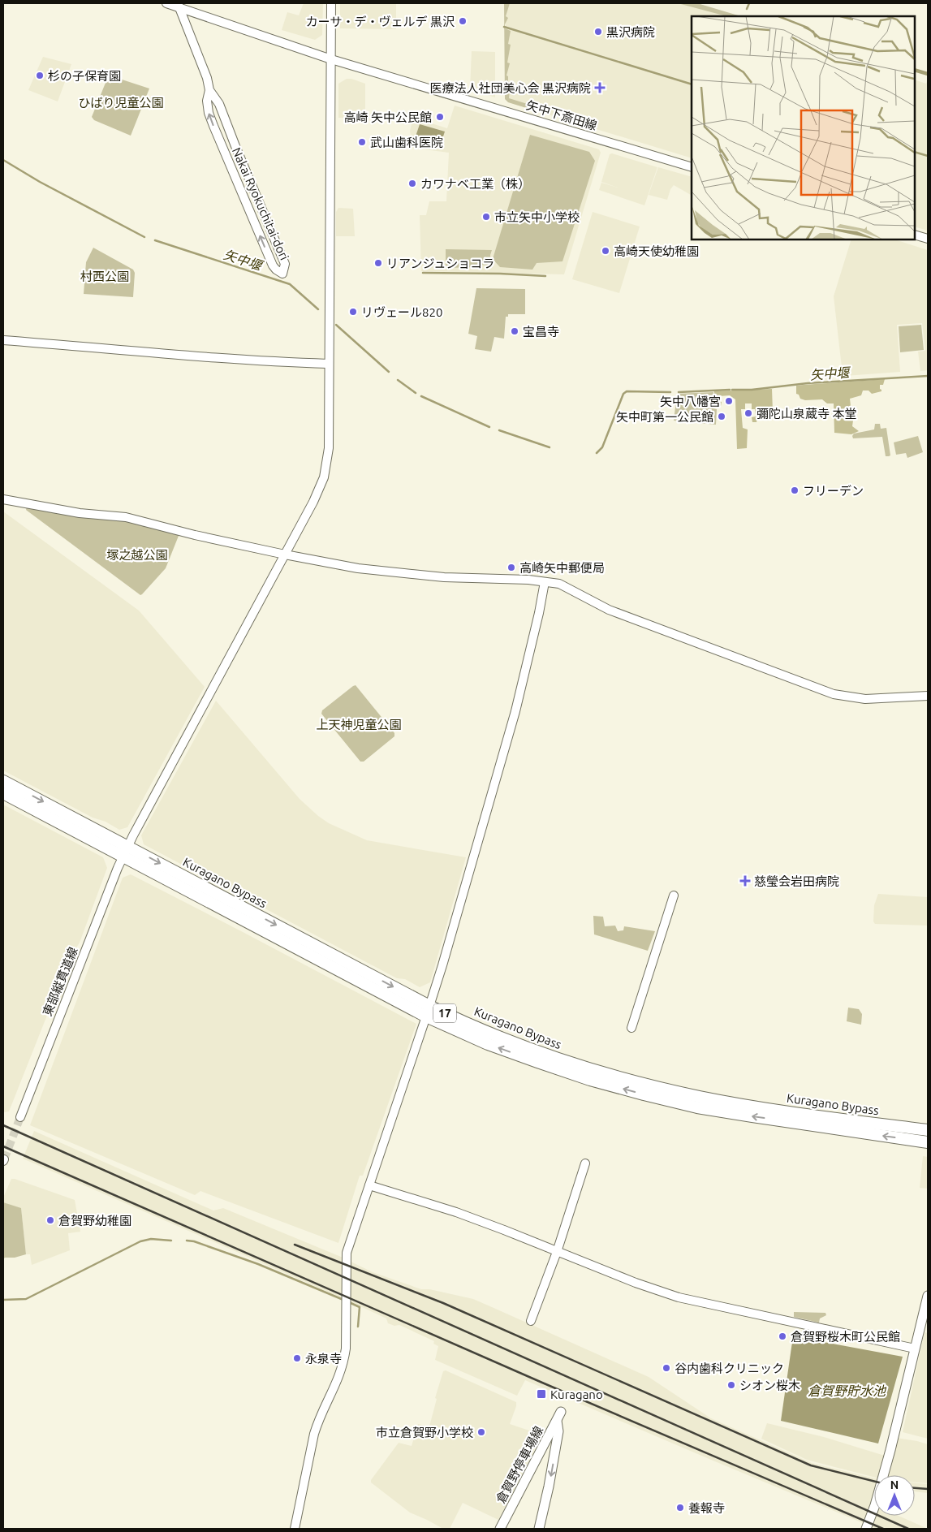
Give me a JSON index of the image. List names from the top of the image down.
{
  "streets": {
    "highway": ["Kuragano Bypass", "17"],
    "main road": ["倉賀野停車場線"],
    "street": ["矢中下斎田線", "Nakai Ryokuchitai-dori", "東部縦貫道線"]
  },
  "crossings": [
    ["矢中下斎田線", "Nakai Ryokuchitai-dori"],
    ["矢中下斎田線", "東部縦貫道線"],
    ["Kuragano Bypass", "東部縦貫道線"]
  ],
  "water": ["矢中堰", "倉賀野貯水池"],
  "parks": [
    "ひばり児童公園",
    "村西公園",
    "塚之越公園",
    "上天神児童公園"
  ],
  "places": {
    "other": [
      "カーサ・デ・ヴェルデ 黒沢",
      "黒沢病院",
      "杉の子保育園",
      "高崎 矢中公民館",
      "武山歯科医院",
      "カワナベ工業（株）",
      "市立矢中小学校",
      "高崎天使幼稚園",
      "リアンジュショコラ",
      "リヴェール820",
      "宝昌寺",
      "矢中八幡宮",
      "彌陀山泉蔵寺 本堂",
      "矢中町第一公民館",
      "フリーデン",
      "高崎矢中郵便局",
      "倉賀野幼稚園",
      "倉賀野桜木町公民館",
      "永泉寺",
      "谷内歯科クリニック",
      "シオン桜木",
      "市立倉賀野小学校",
      "養報寺"
    ],
    "health": ["医療法人社団美心会 黒沢病院", "慈瑩会岩田病院"],
    "transit": ["Kuragano"]
  },
  "north": "top"
}
